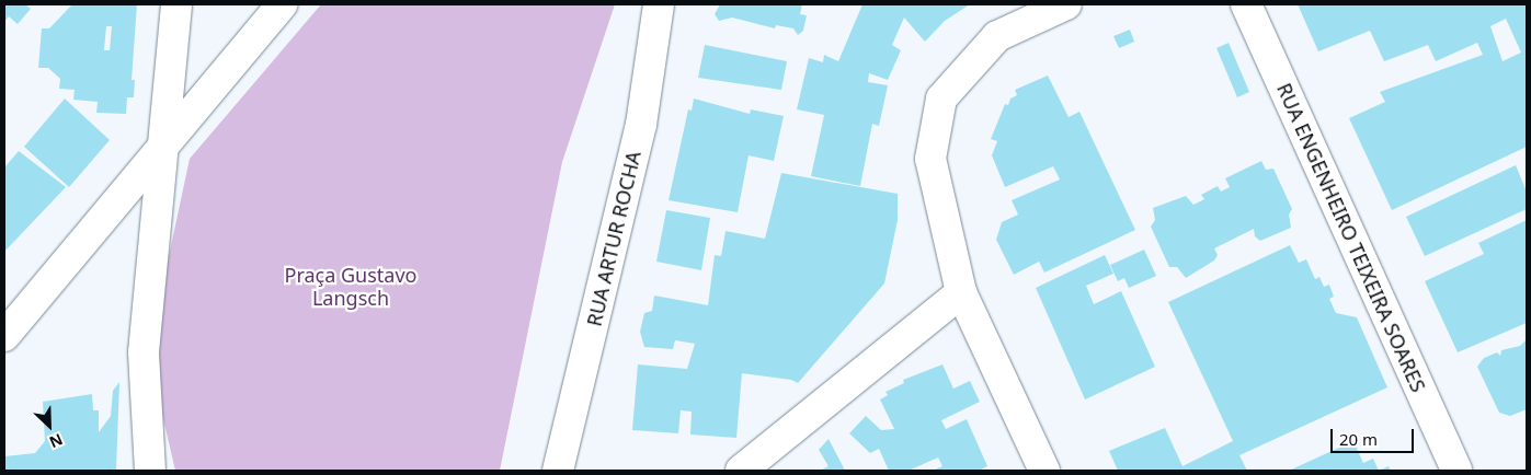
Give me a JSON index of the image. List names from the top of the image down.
{
  "streets": {
    "street": ["RUA ENGENHEIRO TEIXEIRA SOARES", "RUA ARTUR ROCHA"]
  },
  "parks": ["Praça Gustavo Langsch"],
  "scale_bar": "20 m",
  "north": "bottom right"
}
